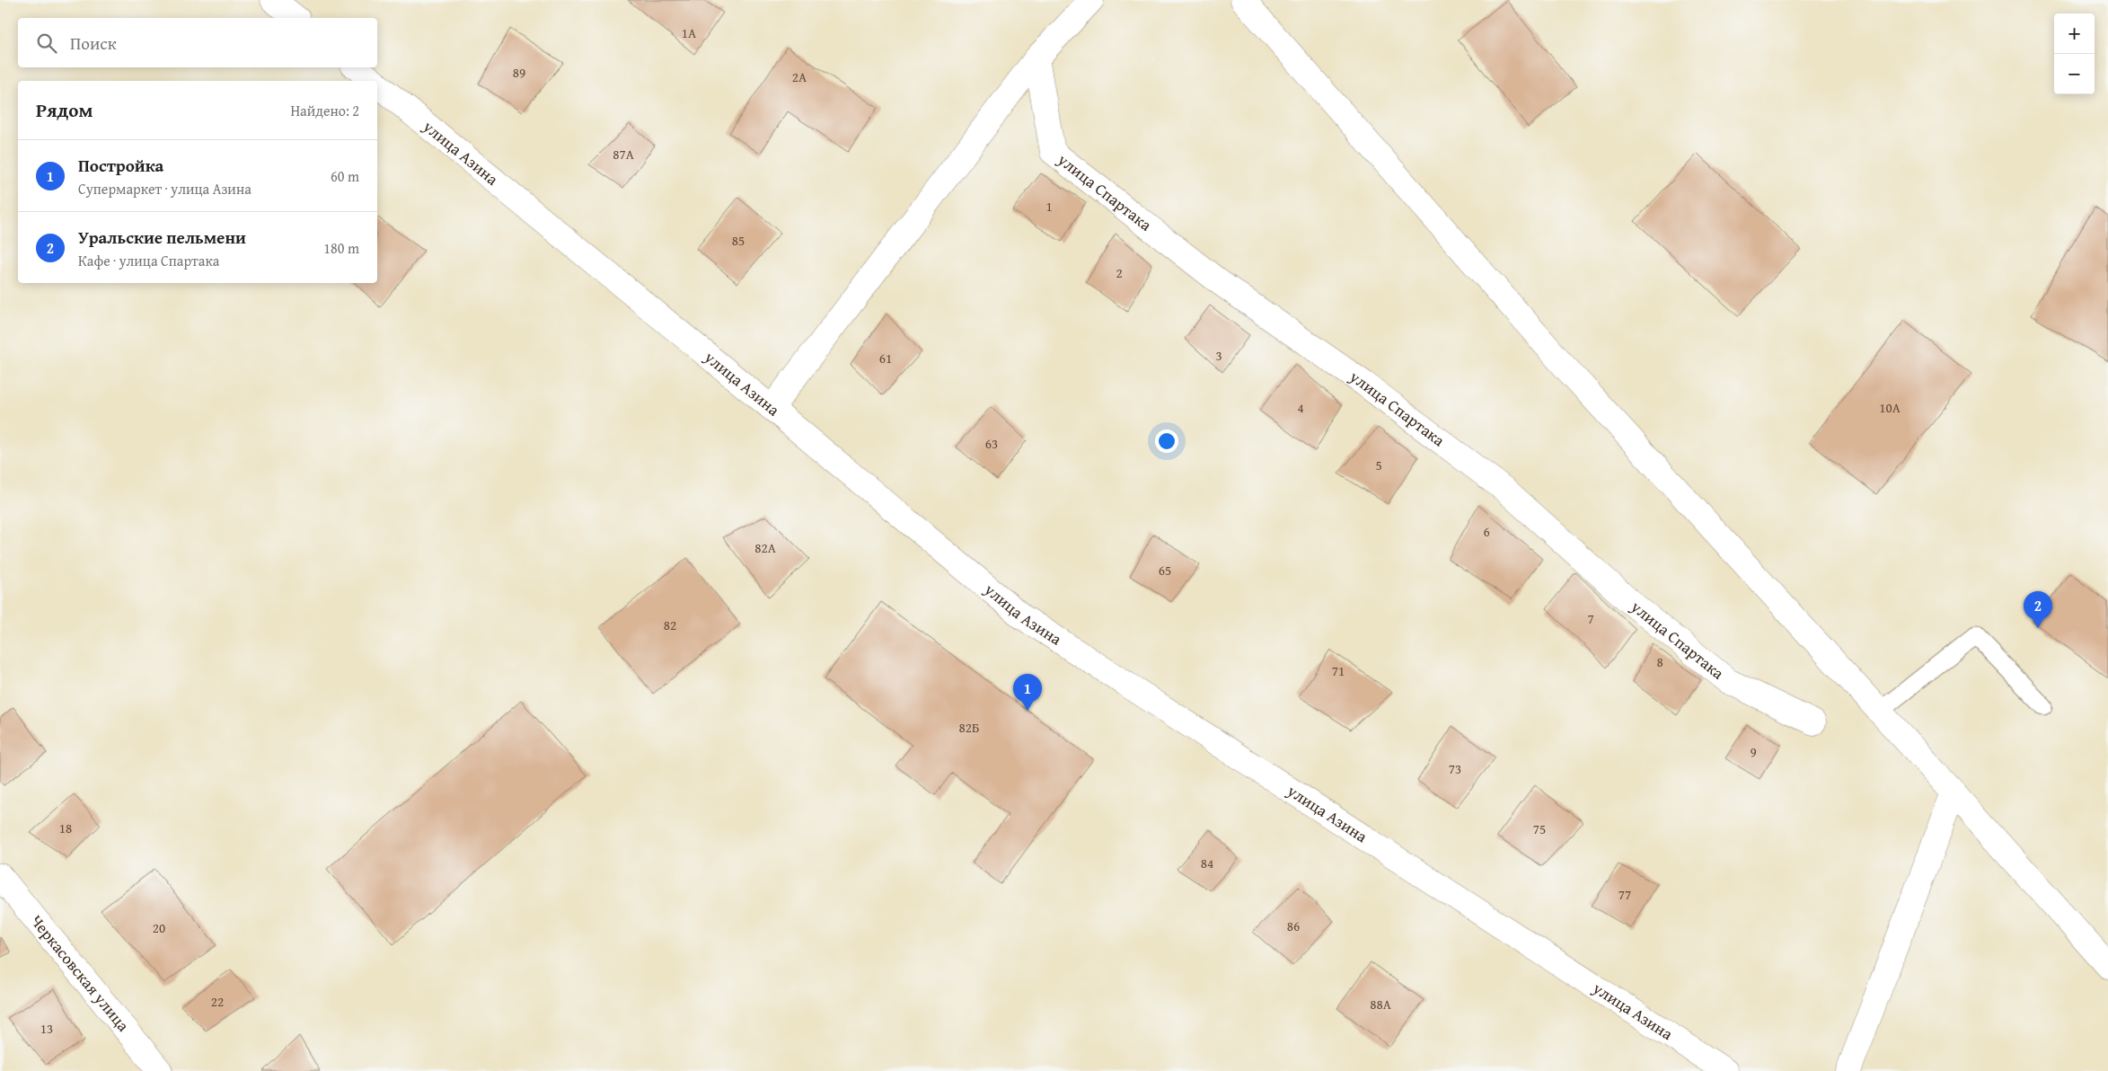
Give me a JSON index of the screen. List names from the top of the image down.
{
  "streets": {
    "street": ["улица Азина", "улица Спартака", "Черкасовская улица"]
  },
  "house_numbers": [
    "1А",
    "89",
    "2А",
    "87А",
    "1",
    "85",
    "2",
    "3",
    "61",
    "4",
    "10А",
    "63",
    "5",
    "6",
    "82А",
    "65",
    "7",
    "82",
    "8",
    "71",
    "82Б",
    "9",
    "73",
    "18",
    "75",
    "84",
    "77",
    "86",
    "20",
    "22",
    "88А",
    "13"
  ],
  "page": {
    "map_buttons": ["+", "−"],
    "search": "Поиск",
    "heading": ["Рядом", "Найдено: 2"],
    "list": [
      {
        "mark": "1",
        "name": "Постройка",
        "note": "Супермаркет · улица Азина",
        "value": "60 m"
      },
      {
        "mark": "2",
        "name": "Уральские пельмени",
        "note": "Кафе · улица Спартака",
        "value": "180 m"
      }
    ],
    "pins": ["2", "1"]
  }
}
